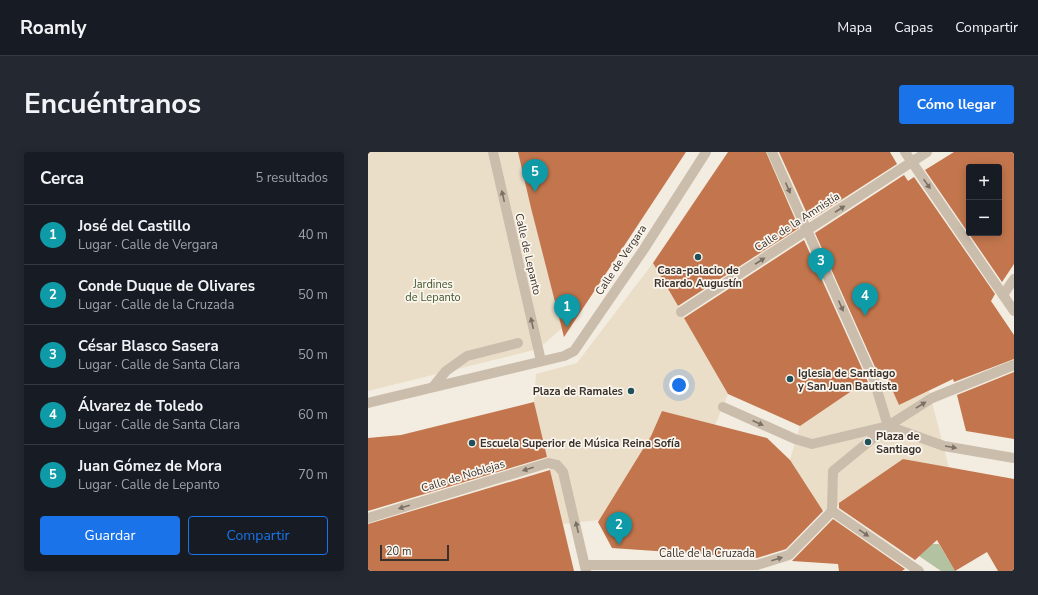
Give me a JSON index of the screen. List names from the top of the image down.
{
  "streets": {
    "street": [
      "Calle de la Amnistía",
      "Calle de Lepanto",
      "Calle de Vergara",
      "Calle de Noblejas",
      "Calle de la Cruzada"
    ]
  },
  "crossings": [
    ["Calle de Lepanto", "Calle de Vergara"],
    ["Calle de Noblejas", "Calle de la Cruzada"]
  ],
  "one_way": ["Calle de la Amnistía", "Calle de Lepanto", "Calle de la Cruzada"],
  "parks": ["Jardines de Lepanto"],
  "places": [
    "Casa-palacio de Ricardo Augustín",
    "Iglesia de Santiago y San Juan Bautista",
    "Plaza de Ramales",
    "Plaza de Santiago",
    "Escuela Superior de Música Reina Sofía"
  ],
  "scale_bar": "20 m",
  "page": {
    "header": "Roamly",
    "nav": ["Mapa", "Capas", "Compartir"],
    "title": "Encuéntranos",
    "buttons": [
      "Cómo llegar",
      ["Guardar", "Compartir"]
    ],
    "heading": ["Cerca", "5 resultados"],
    "pins": [
      "5",
      "3",
      "4",
      "1",
      "2"
    ],
    "map_buttons": ["+", "−"],
    "list": [
      {
        "mark": "1",
        "name": "José del Castillo",
        "note": "Lugar · Calle de Vergara",
        "value": "40 m"
      },
      {
        "mark": "2",
        "name": "Conde Duque de Olivares",
        "note": "Lugar · Calle de la Cruzada",
        "value": "50 m"
      },
      {
        "mark": "3",
        "name": "César Blasco Sasera",
        "note": "Lugar · Calle de Santa Clara",
        "value": "50 m"
      },
      {
        "mark": "4",
        "name": "Álvarez de Toledo",
        "note": "Lugar · Calle de Santa Clara",
        "value": "60 m"
      },
      {
        "mark": "5",
        "name": "Juan Gómez de Mora",
        "note": "Lugar · Calle de Lepanto",
        "value": "70 m"
      }
    ],
    "scale": "20 m"
  }
}
